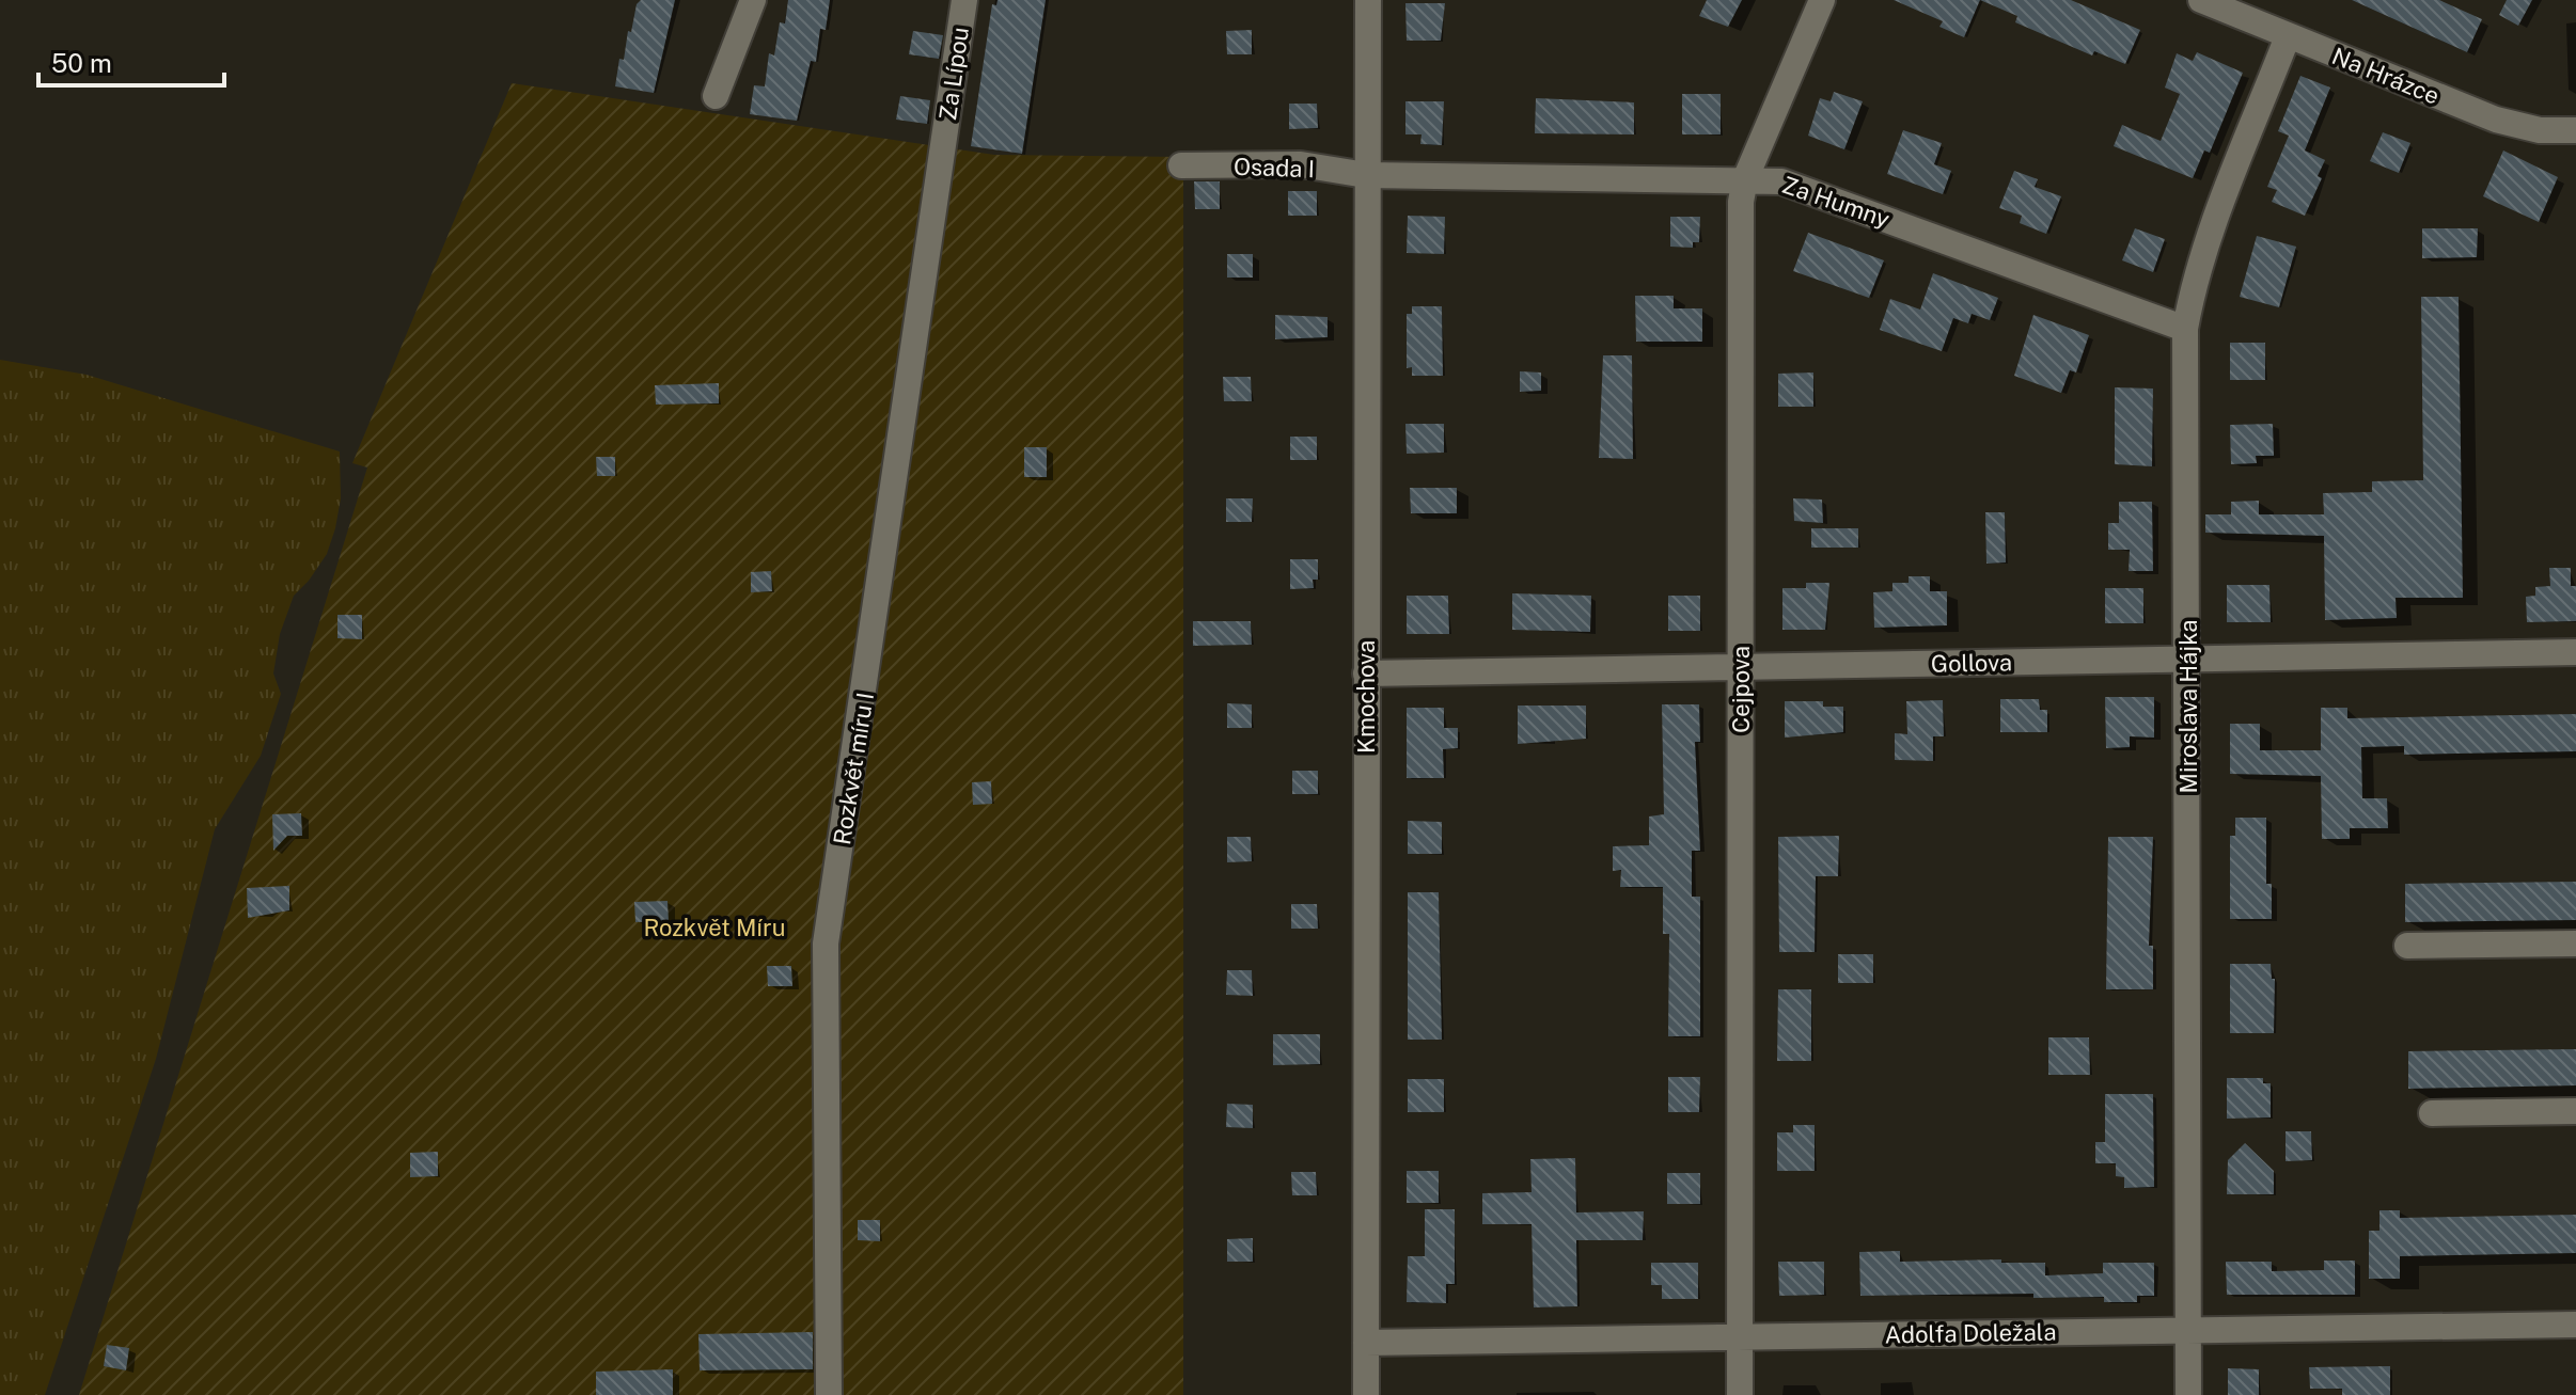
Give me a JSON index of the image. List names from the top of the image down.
{
  "streets": {
    "street": [
      "Za Lípou",
      "Na Hrázce",
      "Osada I",
      "Za Humny",
      "Gollova",
      "Cejpova",
      "Kmochova",
      "Miroslava Hájka",
      "Rozkvět míru I",
      "Adolfa Doležala"
    ]
  },
  "crossings": [
    ["Za Lípou", "Rozkvět míru I"],
    ["Na Hrázce", "Miroslava Hájka"],
    ["Osada I", "Za Humny"],
    ["Osada I", "Kmochova"],
    ["Za Humny", "Cejpova"],
    ["Za Humny", "Kmochova"],
    ["Za Humny", "Miroslava Hájka"],
    ["Gollova", "Cejpova"],
    ["Gollova", "Kmochova"],
    ["Gollova", "Miroslava Hájka"],
    ["Cejpova", "Adolfa Doležala"],
    ["Kmochova", "Adolfa Doležala"],
    ["Miroslava Hájka", "Adolfa Doležala"]
  ],
  "parks": ["Rozkvět Míru"],
  "scale_bar": "50 m"
}
